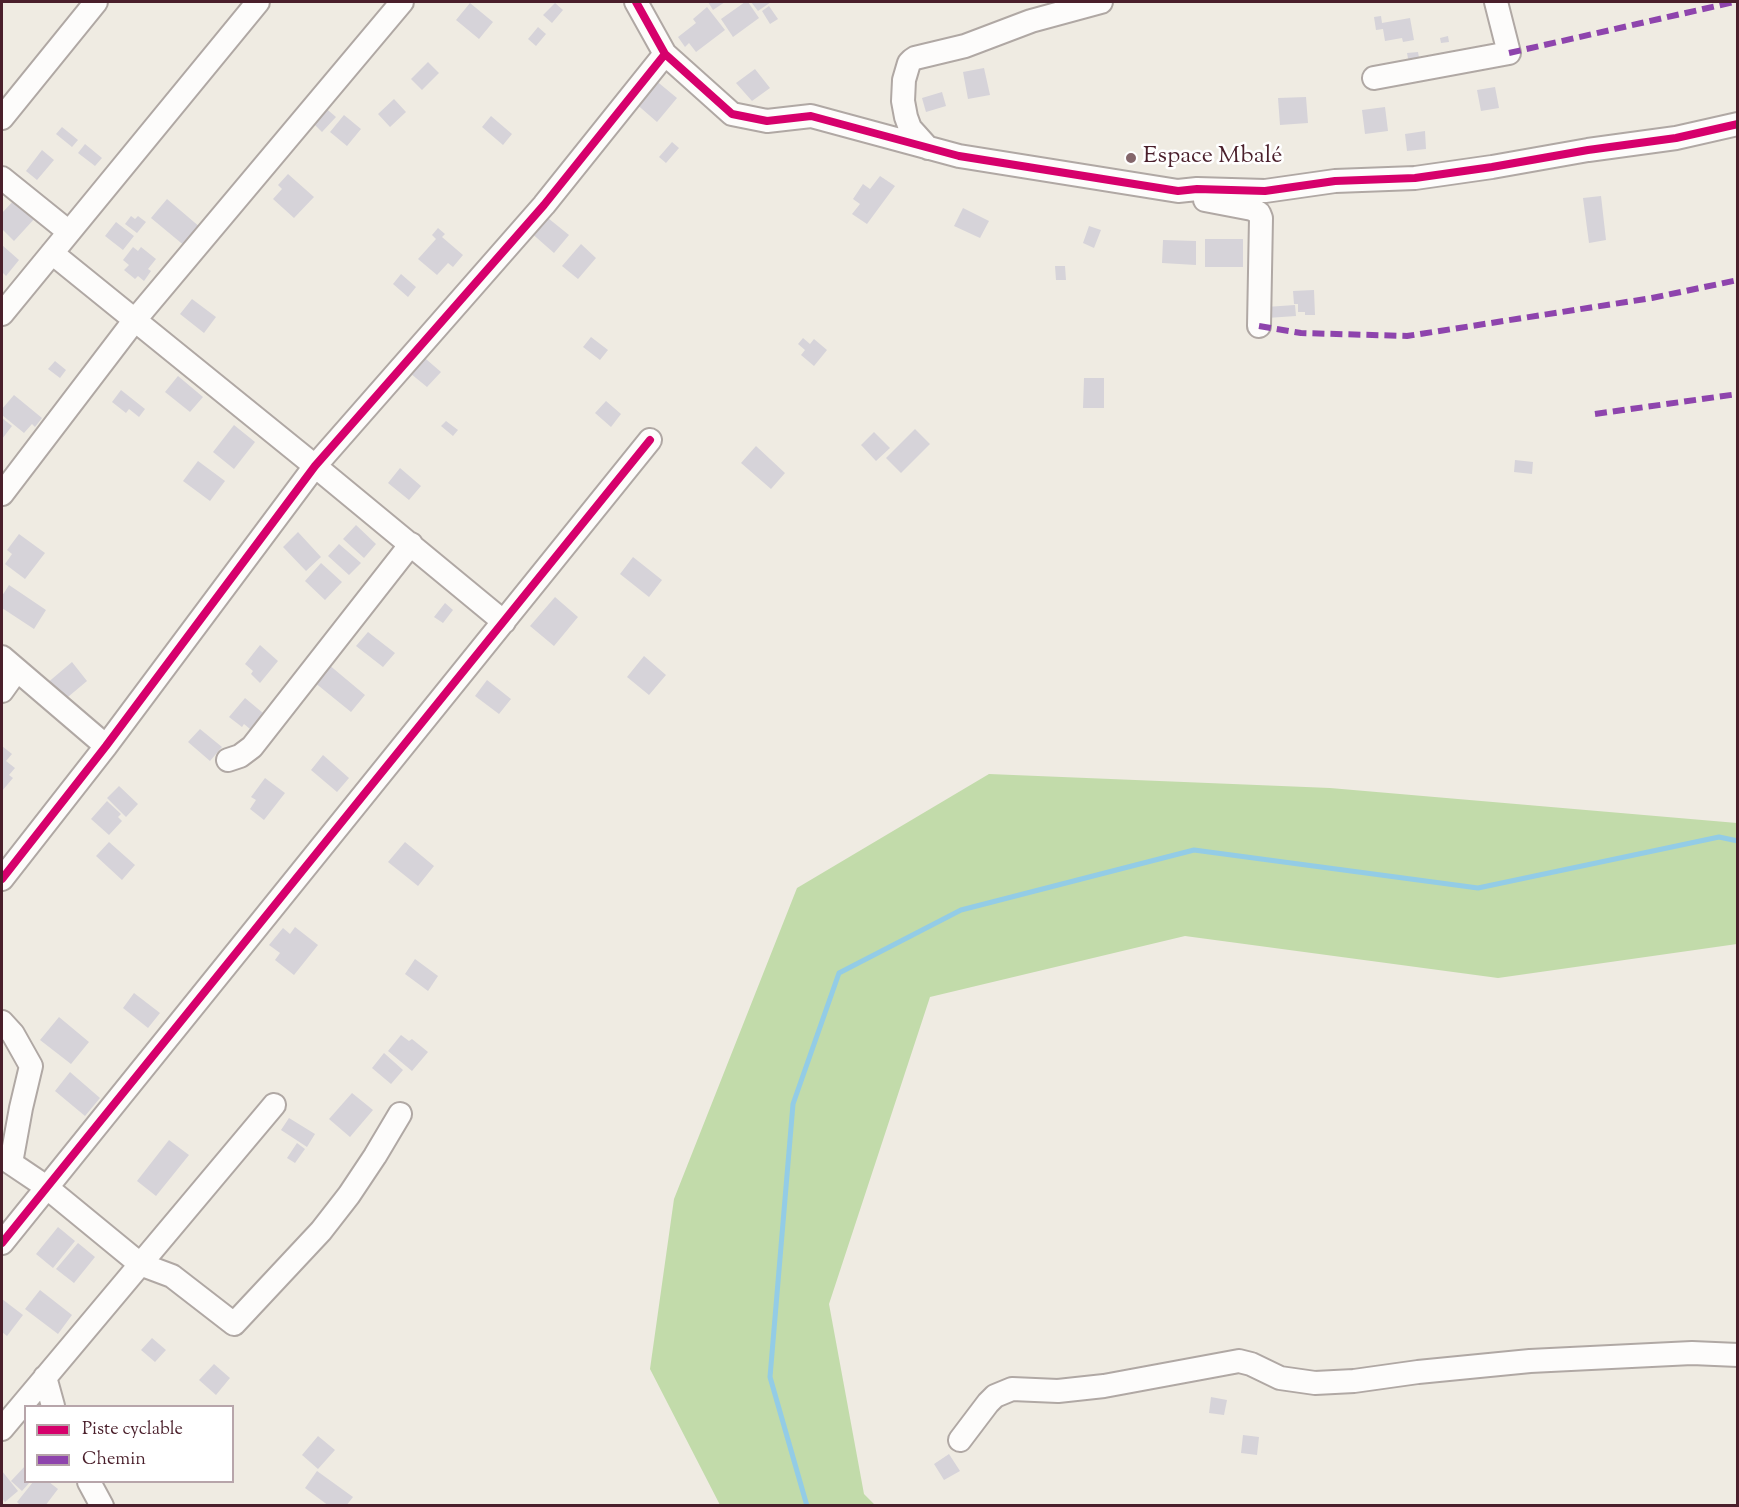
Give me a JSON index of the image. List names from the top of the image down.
{
  "places": ["Espace Mbalé"],
  "legend": ["Piste cyclable", "Chemin"]
}
